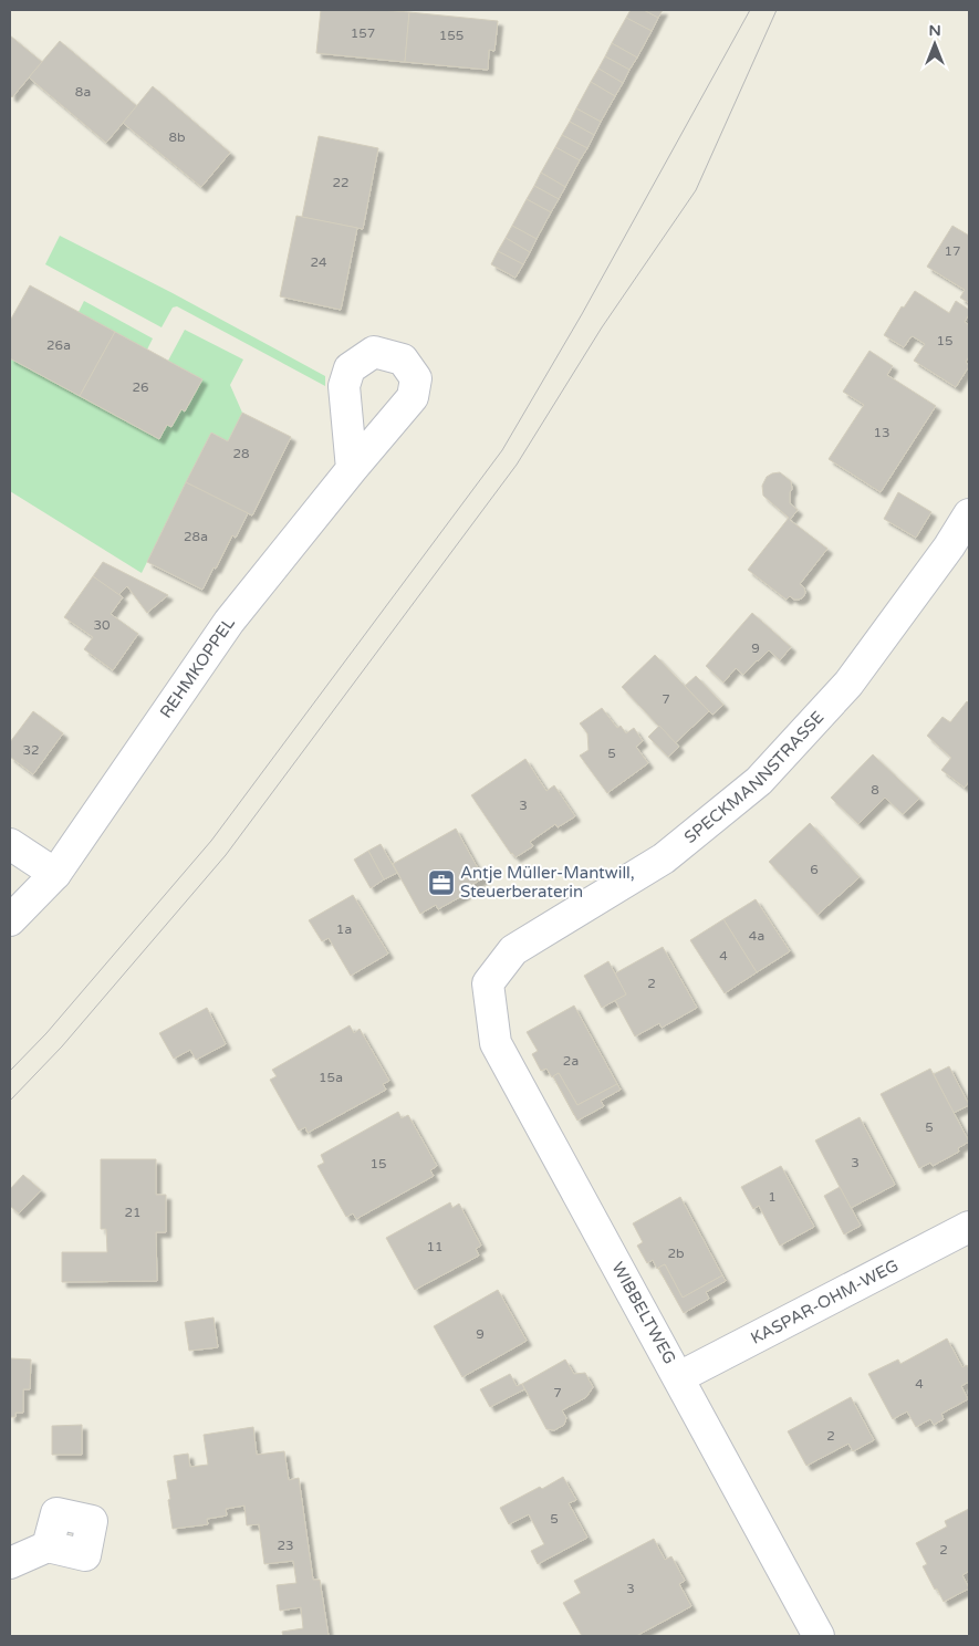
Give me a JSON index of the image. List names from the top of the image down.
{
  "streets": {
    "street": [
      "REHMKOPPEL",
      "SPECKMANNSTRASSE",
      "KASPAR-OHM-WEG",
      "WIBBELTWEG"
    ]
  },
  "crossings": [
    ["SPECKMANNSTRASSE", "WIBBELTWEG"],
    ["KASPAR-OHM-WEG", "WIBBELTWEG"]
  ],
  "places": {
    "office": ["Antje Müller-Mantwill, Steuerberaterin"]
  },
  "house_numbers": [
    "157",
    "155",
    "8a",
    "8b",
    "22",
    "17",
    "24",
    "15",
    "26a",
    "26",
    "13",
    "28",
    "28a",
    "30",
    "9",
    "7",
    "32",
    "5",
    "8",
    "3",
    "6",
    "1a",
    "4a",
    "4",
    "2",
    "2a",
    "15a",
    "5",
    "3",
    "15",
    "1",
    "21",
    "11",
    "2b",
    "9",
    "4",
    "7",
    "2",
    "5",
    "23",
    "2",
    "3"
  ],
  "north": "top"
}
